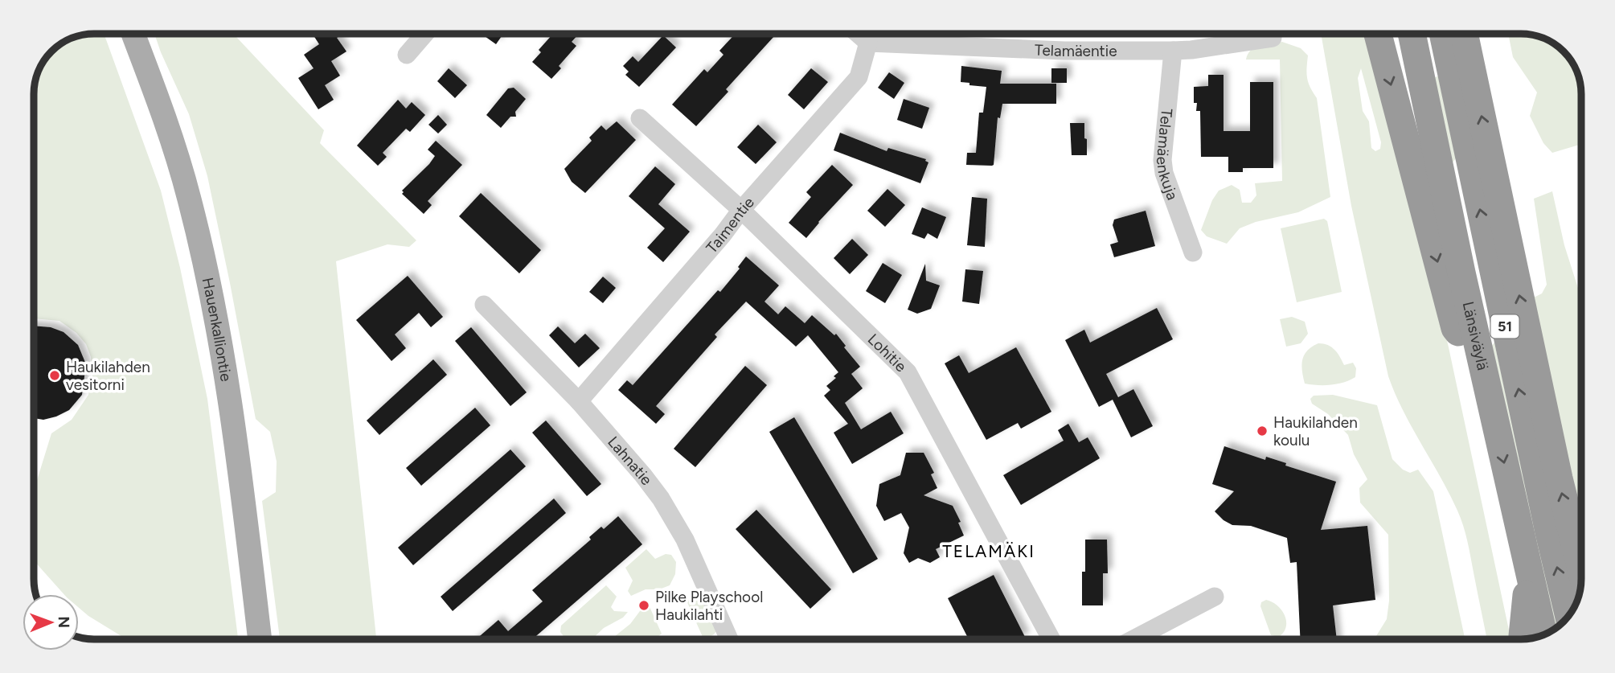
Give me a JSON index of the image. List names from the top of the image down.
{
  "streets": {
    "highway": ["51", "Länsiväylä"],
    "main road": ["Hauenkalliontie"],
    "street": [
      "Telamäentie",
      "Telamäenkuja",
      "Taimentie",
      "Lohitie",
      "Lahnatie"
    ]
  },
  "crossings": [
    ["Telamäentie", "Telamäenkuja"],
    ["Telamäentie", "Taimentie"],
    ["Taimentie", "Lohitie"],
    ["Taimentie", "Lahnatie"]
  ],
  "districts": ["TELAMÄKI"],
  "places": ["Haukilahden vesitorni", "Haukilahden koulu", "Pilke Playschool Haukilahti"],
  "north": "right"
}
